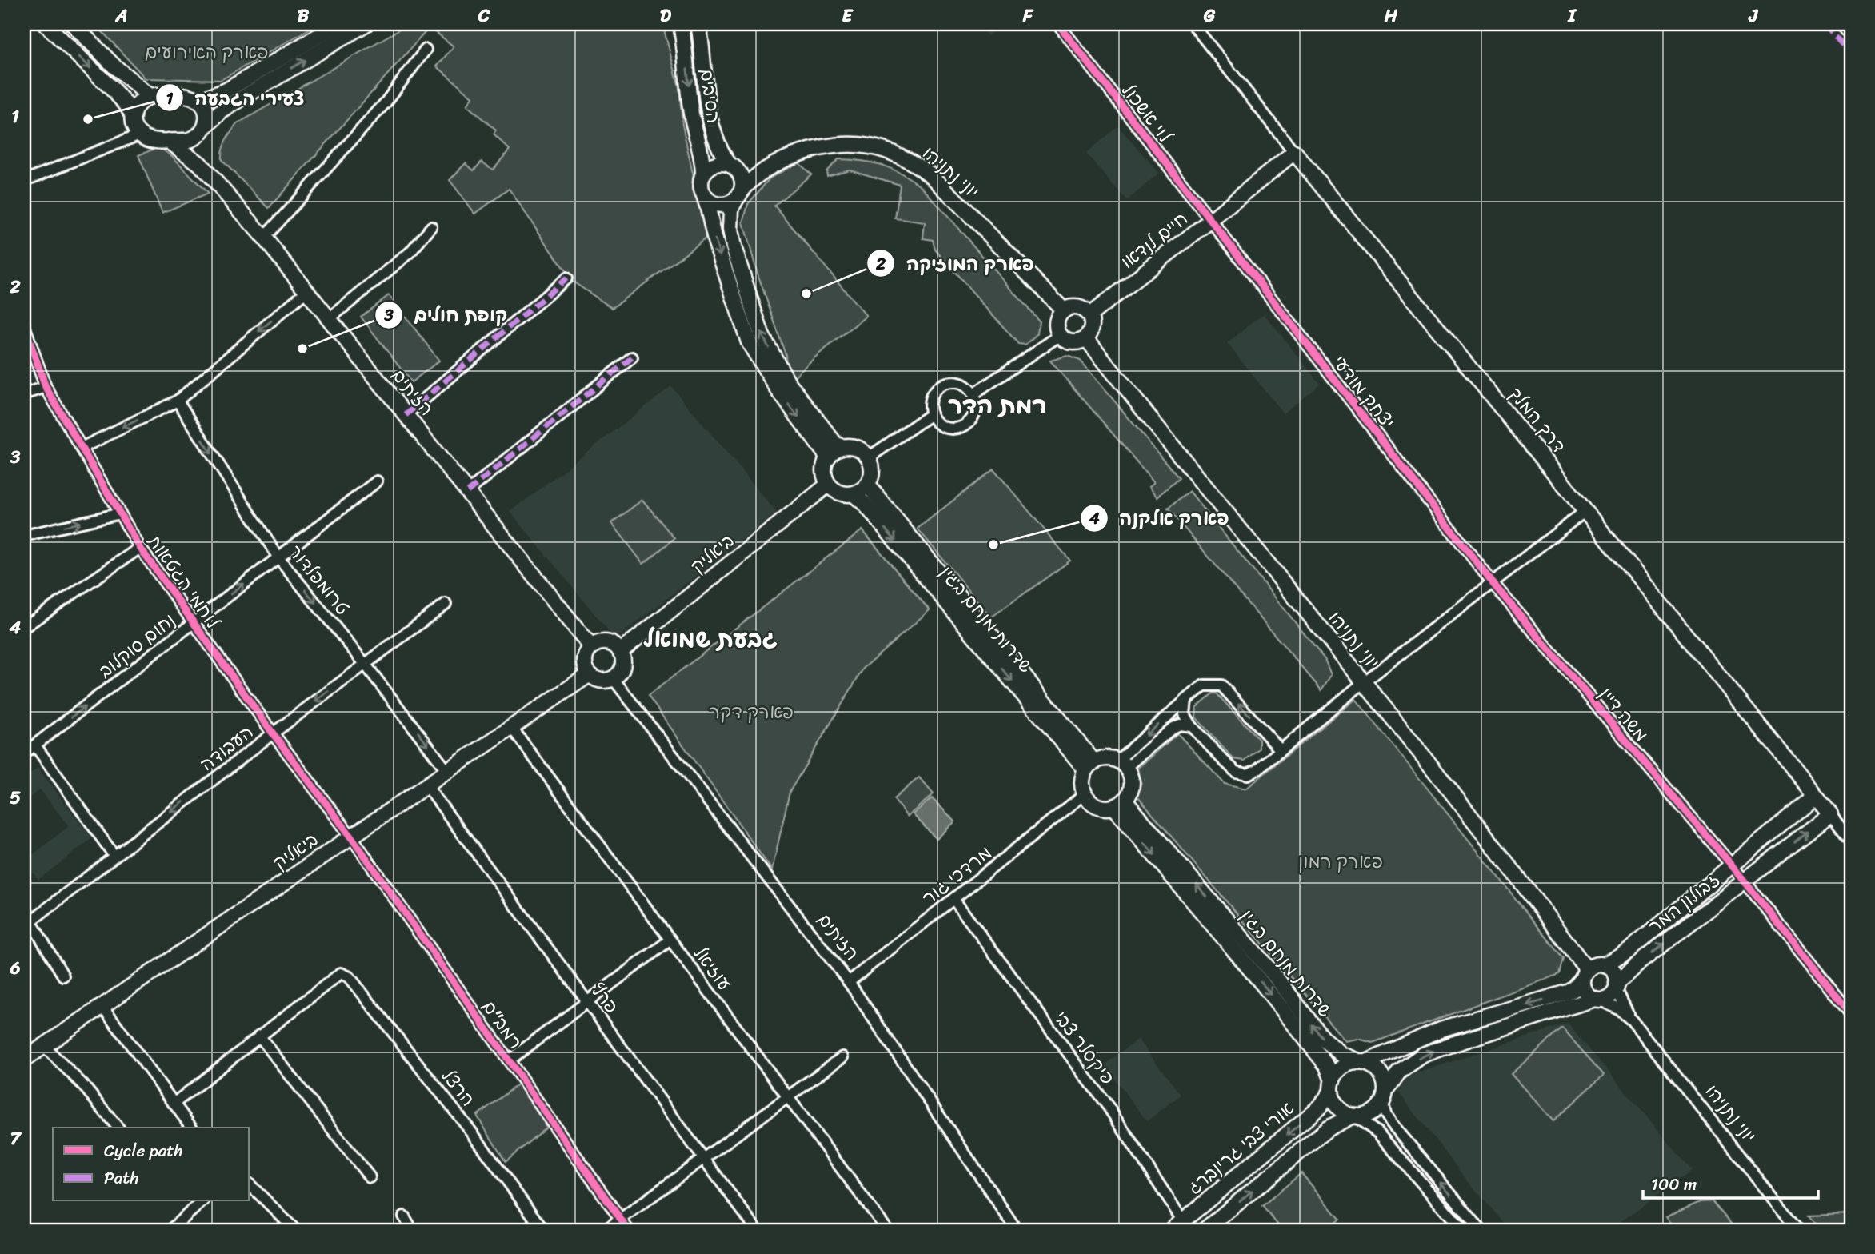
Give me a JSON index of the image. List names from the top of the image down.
{
  "streets": {
    "street": [
      "הסיבים",
      "לוי אשכול",
      "יוני נתניהו",
      "חיים לנדאו",
      "הזיתים",
      "יצחק מודעי",
      "דרך המלך",
      "ביאליק",
      "טרומפלדור",
      "לוחמי הגטאות",
      "שדרות מנחם בגין",
      "נחום סוקלוב",
      "משה דיין",
      "העבודה",
      "מרדכי גור",
      "זבולון המר",
      "עוזיאל",
      "פרץ",
      "רמב\"ם",
      "פיקסלר צבי",
      "הרצל",
      "אורי צבי גרינברג"
    ]
  },
  "crossings": [
    ["הסיבים", "יוני נתניהו"],
    ["לוי אשכול", "חיים לנדאו"],
    ["לוי אשכול", "יצחק מודעי"],
    ["יוני נתניהו", "חיים לנדאו"],
    ["יוני נתניהו", "זבולון המר"],
    ["חיים לנדאו", "יצחק מודעי"],
    ["חיים לנדאו", "דרך המלך"],
    ["הזיתים", "ביאליק"],
    ["הזיתים", "מרדכי גור"],
    ["יצחק מודעי", "משה דיין"],
    ["דרך המלך", "זבולון המר"],
    ["ביאליק", "טרומפלדור"],
    ["ביאליק", "לוחמי הגטאות"],
    ["ביאליק", "שדרות מנחם בגין"],
    ["ביאליק", "עוזיאל"],
    ["ביאליק", "פרץ"],
    ["ביאליק", "רמב\"ם"],
    ["טרומפלדור", "נחום סוקלוב"],
    ["טרומפלדור", "העבודה"],
    ["לוחמי הגטאות", "נחום סוקלוב"],
    ["לוחמי הגטאות", "העבודה"],
    ["לוחמי הגטאות", "רמב\"ם"],
    ["שדרות מנחם בגין", "מרדכי גור"],
    ["שדרות מנחם בגין", "אורי צבי גרינברג"],
    ["משה דיין", "זבולון המר"],
    ["מרדכי גור", "פיקסלר צבי"],
    ["פיקסלר צבי", "אורי צבי גרינברג"]
  ],
  "one_way": ["טרומפלדור", "נחום סוקלוב", "העבודה"],
  "districts": ["רמת הדר", "גבעת שמואל"],
  "parks": ["פארק האירועים", "פארק דקר", "פארק רמון"],
  "places": [
    "צעירי הגבעה",
    "פארק המוזיקה",
    "קופת חולים",
    "פארק אלקנה"
  ],
  "legend": ["Cycle path", "Path"],
  "scale_bar": "100 m",
  "grid": {
    "columns": [
      "A",
      "B",
      "C",
      "D",
      "E",
      "F",
      "G",
      "H",
      "I",
      "J"
    ],
    "rows": [
      "1",
      "2",
      "3",
      "4",
      "5",
      "6",
      "7"
    ]
  }
}
